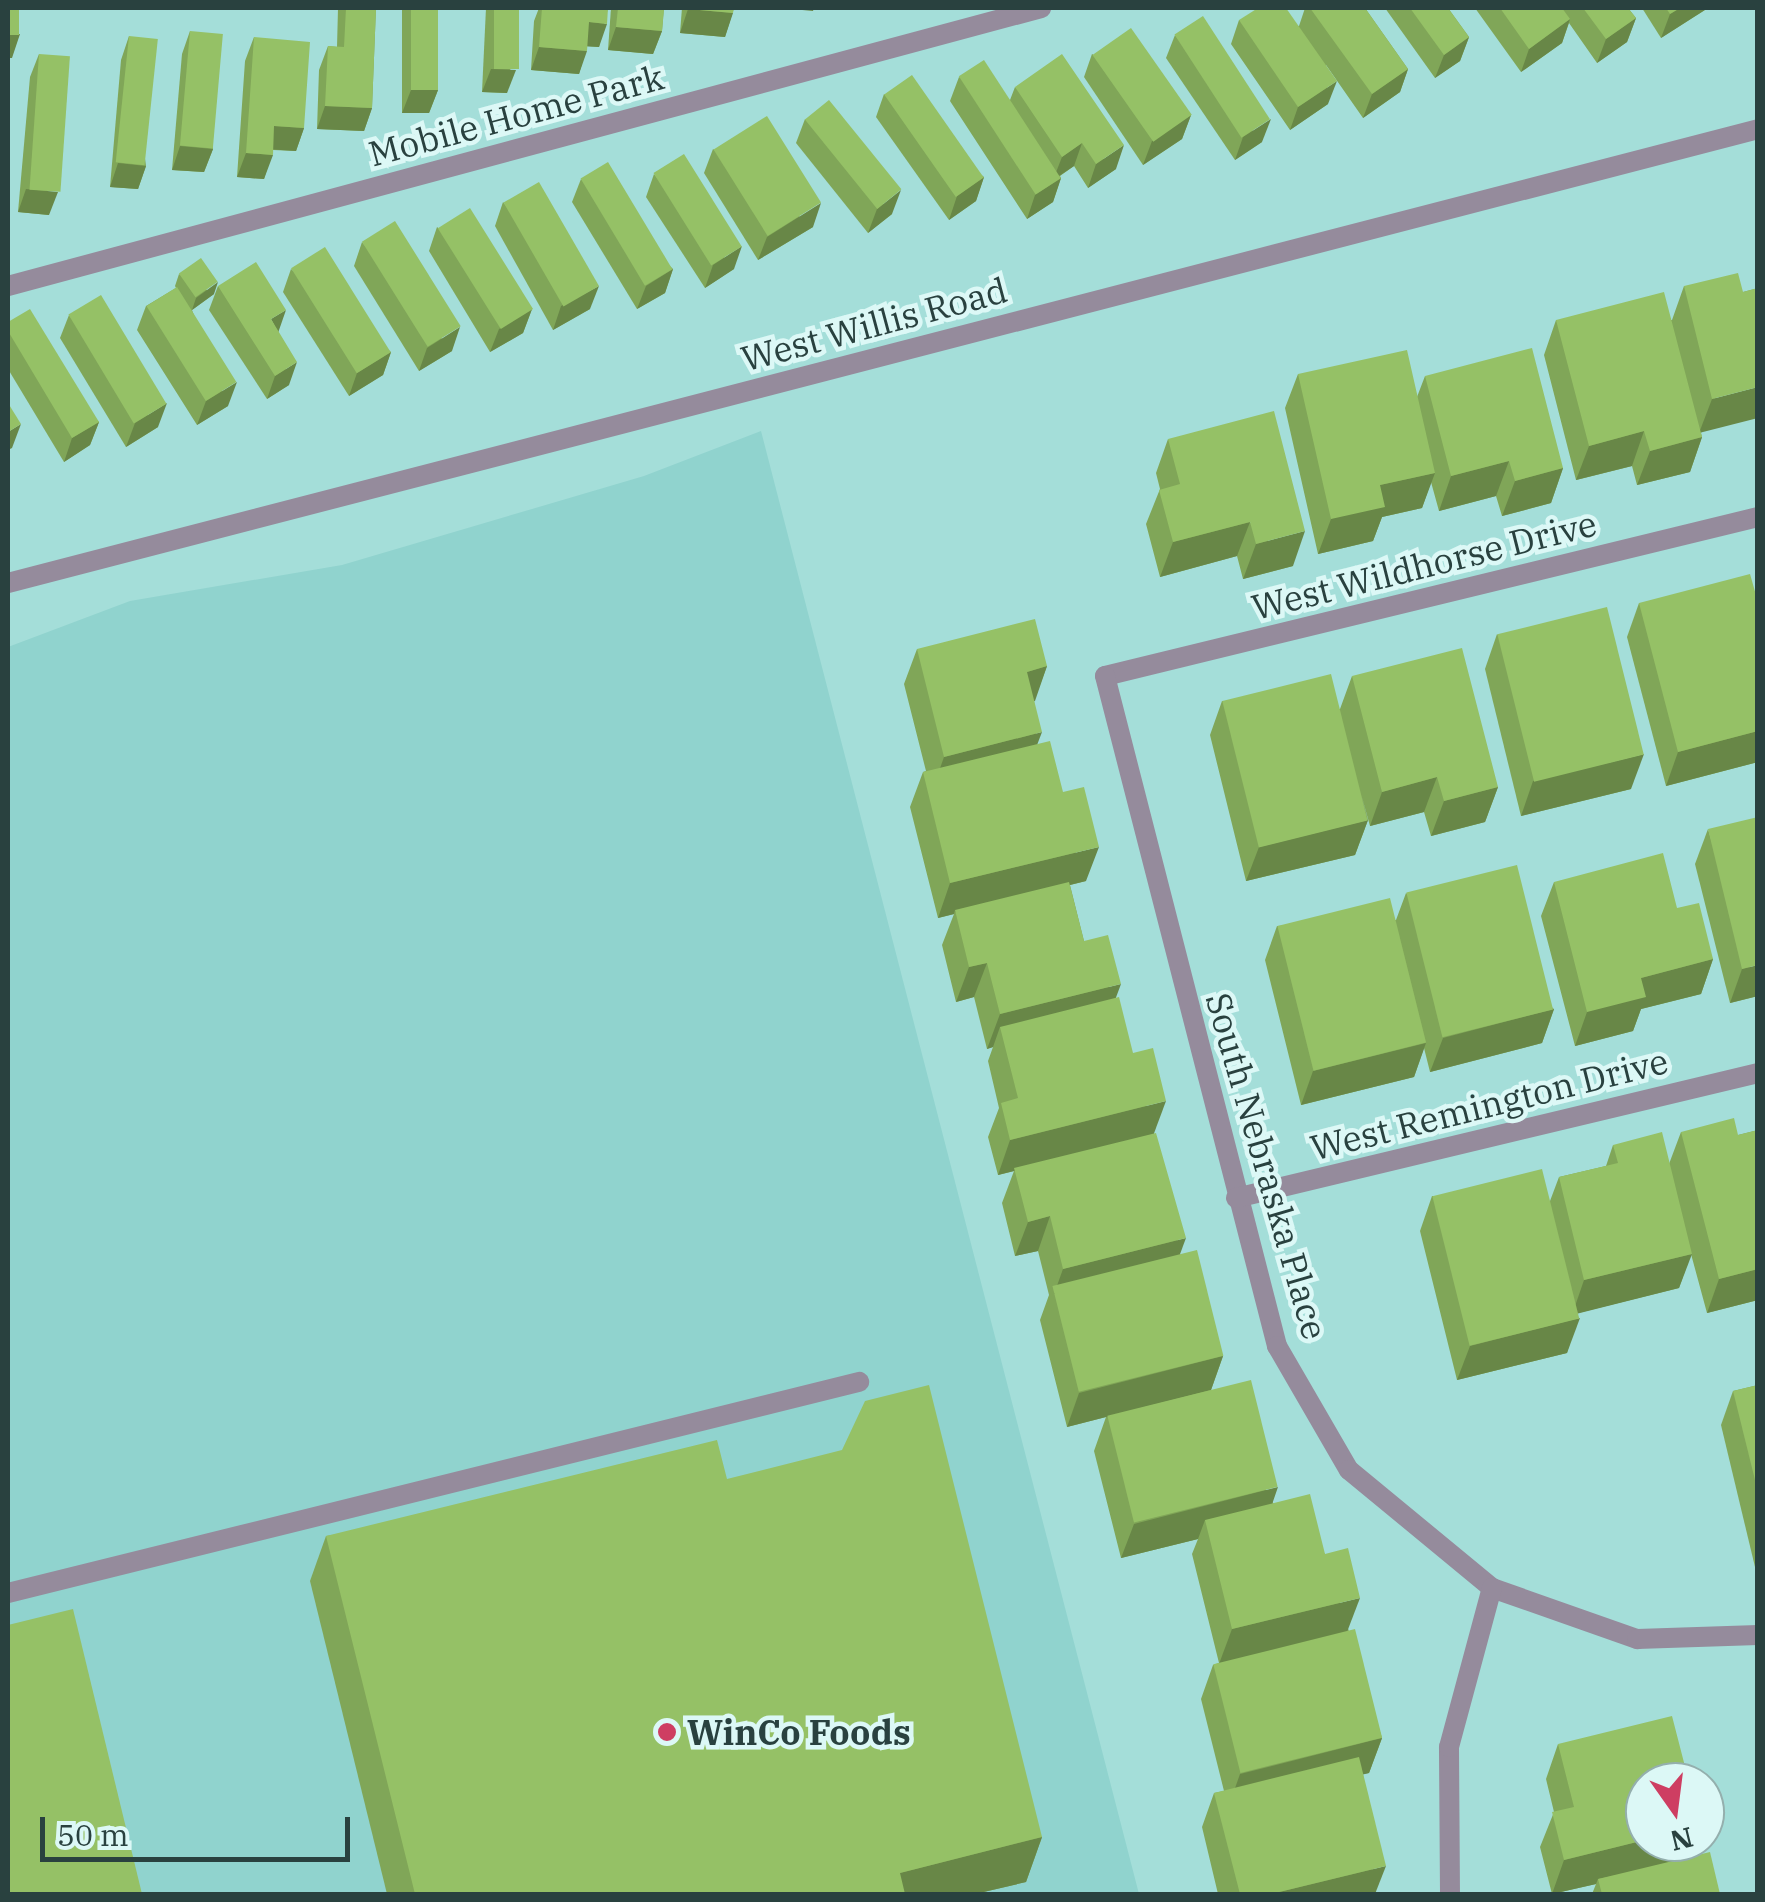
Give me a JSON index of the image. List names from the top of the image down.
{
  "streets": {
    "street": [
      "Mobile Home Park",
      "West Willis Road",
      "West Wildhorse Drive",
      "West Remington Drive",
      "South Nebraska Place"
    ]
  },
  "crossings": [
    ["West Wildhorse Drive", "South Nebraska Place"],
    ["West Remington Drive", "South Nebraska Place"]
  ],
  "places": ["WinCo Foods"],
  "scale_bar": "50 m",
  "north": "bottom"
}
